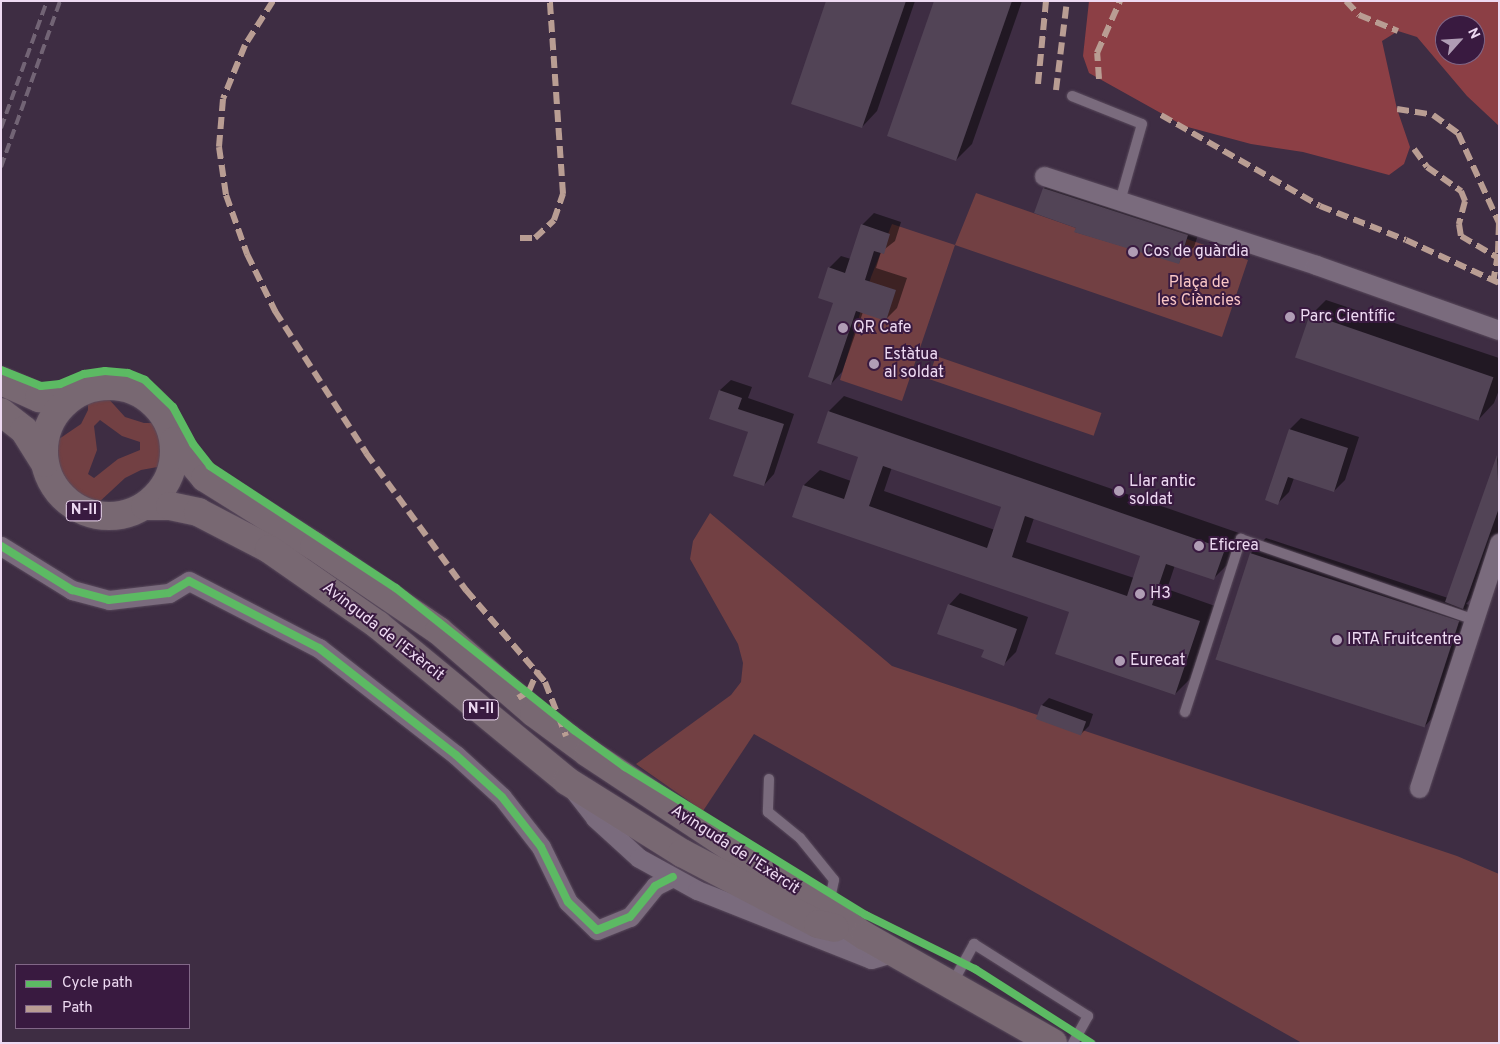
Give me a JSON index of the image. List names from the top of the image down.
{
  "streets": {
    "main road": ["N-II", "Avinguda de l'Exèrcit"]
  },
  "crossings": [
    ["N-II", "Avinguda de l'Exèrcit"]
  ],
  "parks": ["Plaça de les Ciències"],
  "places": [
    "Cos de guàrdia",
    "Parc Científic",
    "QR Cafe",
    "Estàtua al soldat",
    "Llar antic soldat",
    "Eficrea",
    "H3",
    "IRTA Fruitcentre",
    "Eurecat"
  ],
  "legend": ["Cycle path", "Path"],
  "north": "top right"
}
